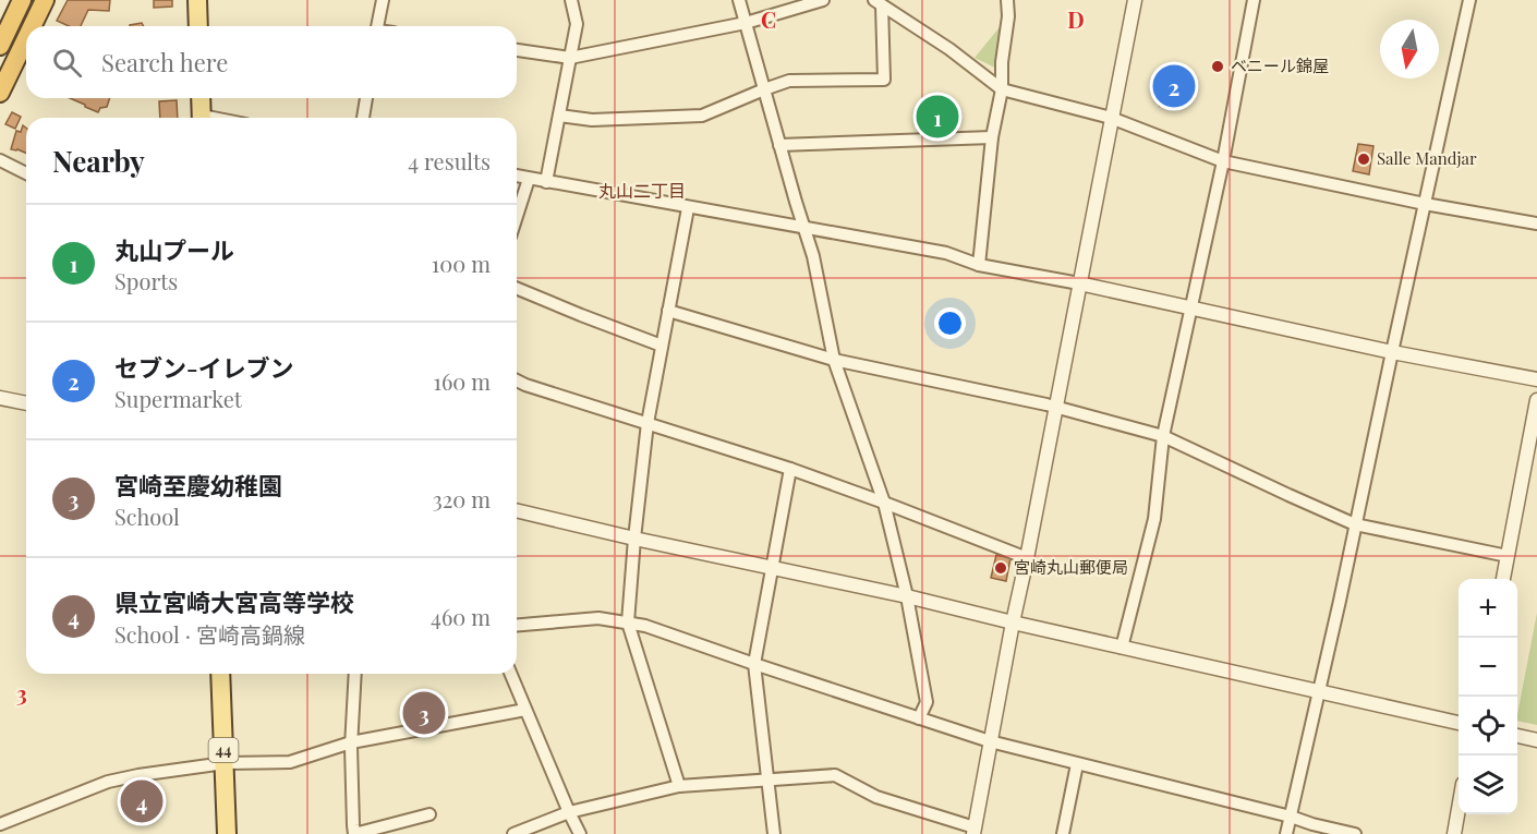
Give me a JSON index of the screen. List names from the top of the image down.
{
  "streets": {
    "main road": ["44"]
  },
  "districts": ["丸山二丁目"],
  "places": ["ベニール錦屋", "Salle Mandjar", "宮崎丸山郵便局"],
  "north": "bottom",
  "page": {
    "search": "Search here",
    "pins": [
      "2",
      "1",
      "3",
      "4"
    ],
    "heading": ["Nearby", "4 results"],
    "list": [
      {
        "mark": "1",
        "name": "丸山プール",
        "note": "Sports",
        "value": "100 m"
      },
      {
        "mark": "2",
        "name": "セブン-イレブン",
        "note": "Supermarket",
        "value": "160 m"
      },
      {
        "mark": "3",
        "name": "宮崎至慶幼稚園",
        "note": "School",
        "value": "320 m"
      },
      {
        "mark": "4",
        "name": "県立宮崎大宮高等学校",
        "note": "School · 宮崎高鍋線",
        "value": "460 m"
      }
    ],
    "map_buttons": ["+", "−"]
  },
  "grid": {
    "columns": ["C", "D"],
    "rows": ["3"]
  }
}
